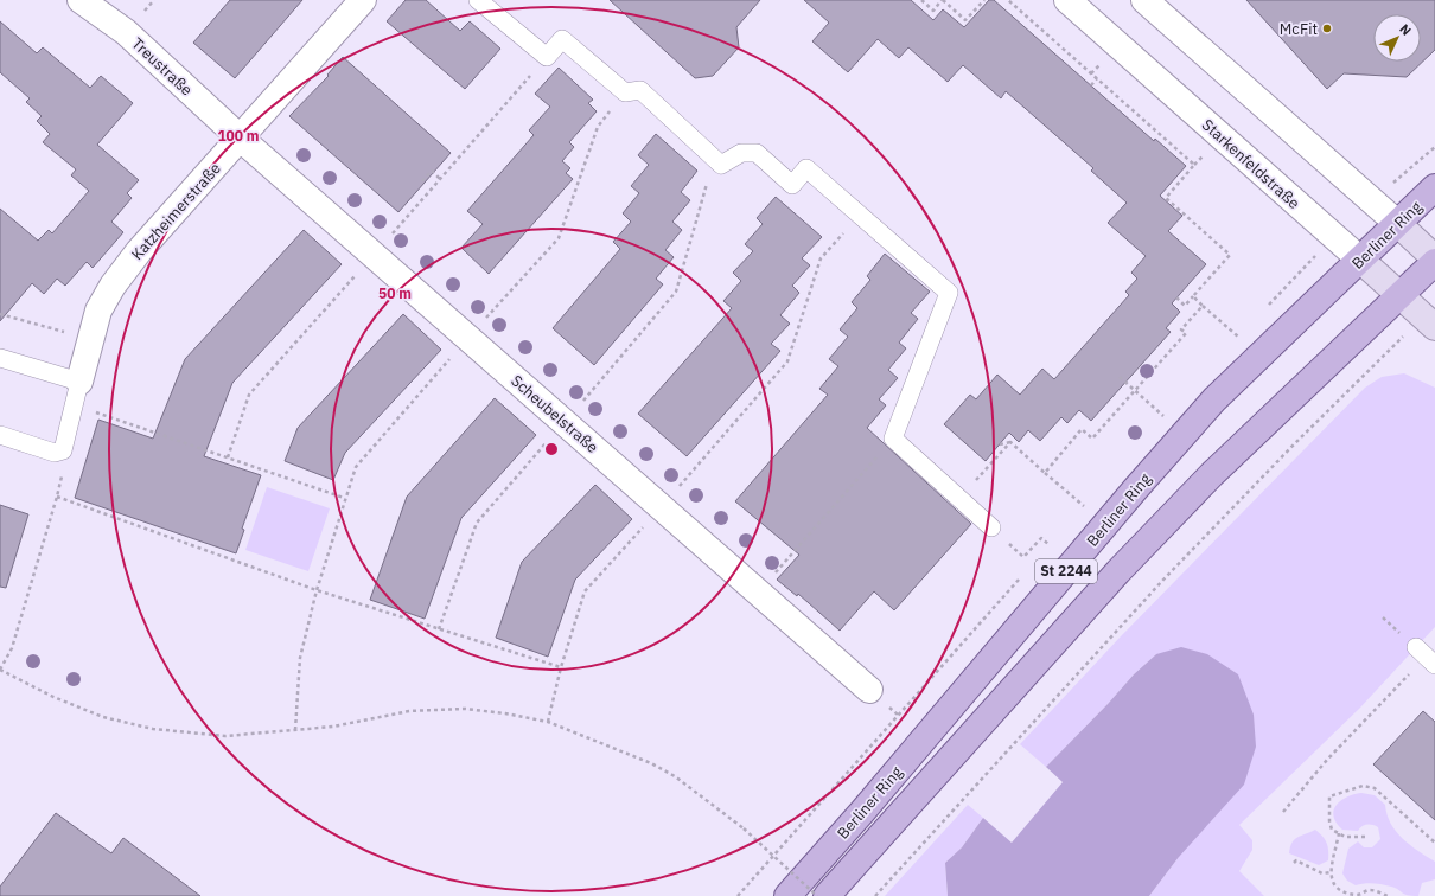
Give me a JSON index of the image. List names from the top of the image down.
{
  "streets": {
    "main road": ["Starkenfeldstraße", "Berliner Ring", "St 2244"],
    "street": ["Treustraße", "Katzheimerstraße", "Scheubelstraße"]
  },
  "crossings": [
    ["Treustraße", "Katzheimerstraße"],
    ["Treustraße", "Scheubelstraße"],
    ["Starkenfeldstraße", "Berliner Ring"],
    ["Katzheimerstraße", "Scheubelstraße"]
  ],
  "places": ["McFit"],
  "north": "top right",
  "rings": ["100 m", "50 m"]
}
